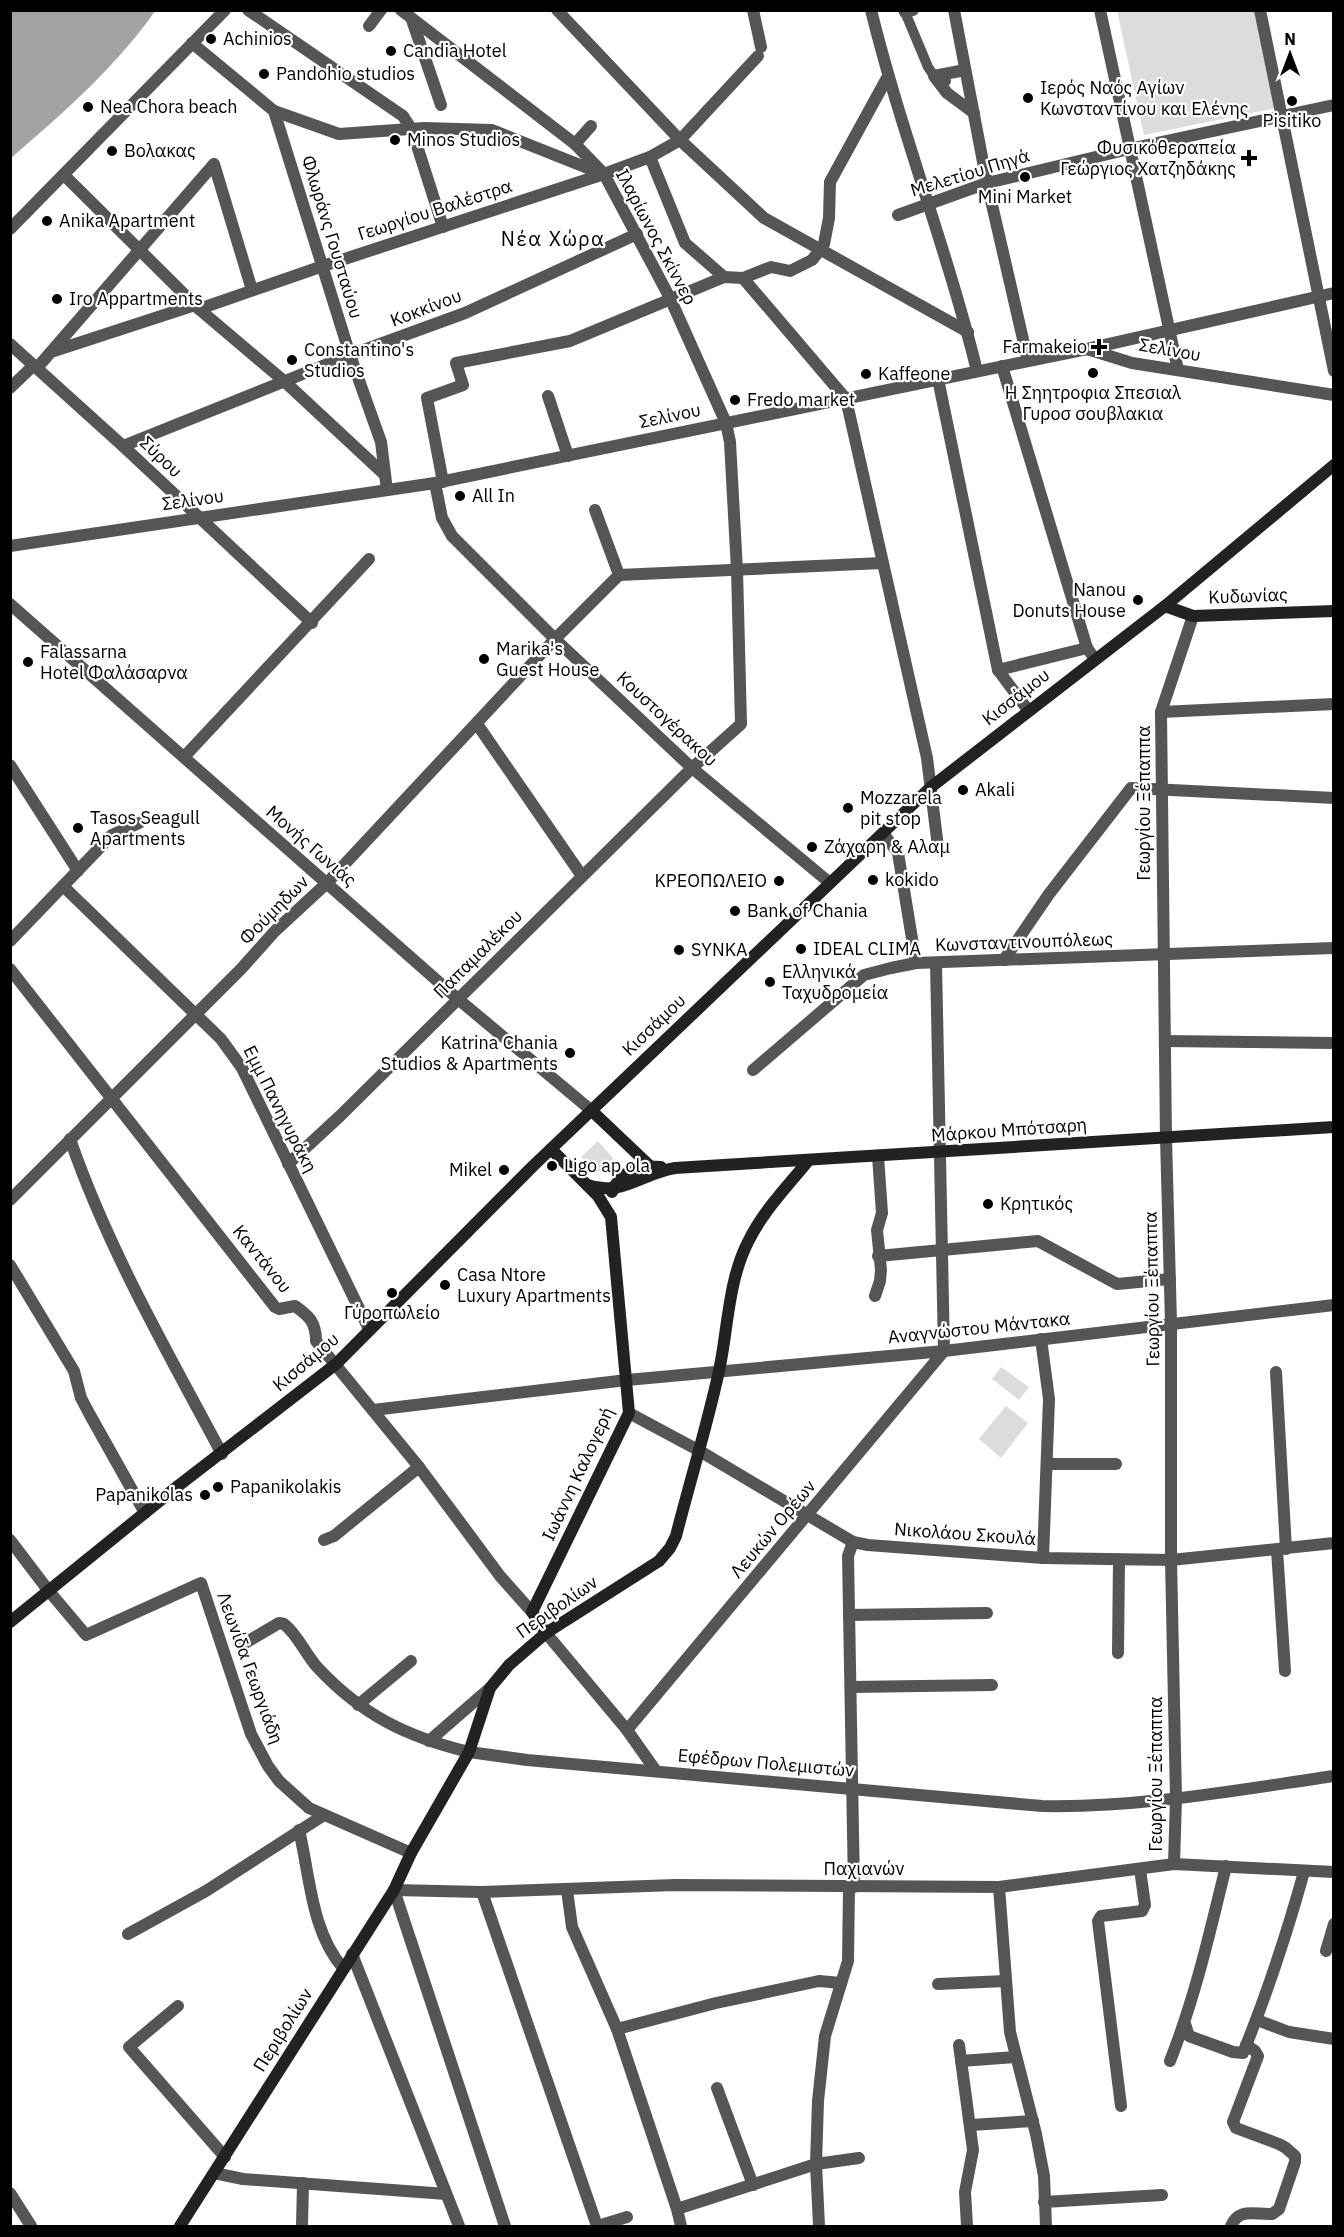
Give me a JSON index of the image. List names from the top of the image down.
{
  "streets": {
    "main road": [
      "Κυδωνίας",
      "Κισσάμου",
      "Μάρκου Μπότσαρη",
      "Ιωάννη Καλογερή",
      "Περιβολίων"
    ],
    "street": [
      "Μελετίου Πηγά",
      "Γεωργίου Βαλέστρα",
      "Φλωράνς Γουσταύου",
      "Ιλαρίωνος Σκίννερ",
      "Κοκκίνου",
      "Σελίνου",
      "Σύρου",
      "Κουστογέρακου",
      "Γεωργίου Ξέπαππα",
      "Μονής Γωνιάς",
      "Φούμηδων",
      "Κωνσταντινουπόλεως",
      "Παπαμαλέκου",
      "Εμμ Πανηγυράκη",
      "Καντάνου",
      "Αναγνώστου Μάντακα",
      "Λευκών Ορέων",
      "Νικολάου Σκουλά",
      "Λεωνίδα Γεωργιάδη",
      "Εφέδρων Πολεμιστών",
      "Παχιανών"
    ]
  },
  "crossings": [
    ["Γεωργίου Βαλέστρα", "Φλωράνς Γουσταύου"],
    ["Γεωργίου Βαλέστρα", "Ιλαρίωνος Σκίννερ"],
    ["Φλωράνς Γουσταύου", "Κοκκίνου"],
    ["Φλωράνς Γουσταύου", "Σελίνου"],
    ["Ιλαρίωνος Σκίννερ", "Κοκκίνου"],
    ["Ιλαρίωνος Σκίννερ", "Σελίνου"],
    ["Ιλαρίωνος Σκίννερ", "Κουστογέρακου"],
    ["Ιλαρίωνος Σκίννερ", "Παπαμαλέκου"],
    ["Κοκκίνου", "Σύρου"],
    ["Σελίνου", "Σύρου"],
    ["Σελίνου", "Κουστογέρακου"],
    ["Κυδωνίας", "Κισσάμου"],
    ["Κυδωνίας", "Γεωργίου Ξέπαππα"],
    ["Κισσάμου", "Κουστογέρακου"],
    ["Κισσάμου", "Μονής Γωνιάς"],
    ["Κισσάμου", "Εμμ Πανηγυράκη"],
    ["Κισσάμου", "Καντάνου"],
    ["Κισσάμου", "Ιωάννη Καλογερή"],
    ["Κισσάμου", "Λεωνίδα Γεωργιάδη"],
    ["Κουστογέρακου", "Φούμηδων"],
    ["Κουστογέρακου", "Παπαμαλέκου"],
    ["Γεωργίου Ξέπαππα", "Κωνσταντινουπόλεως"],
    ["Γεωργίου Ξέπαππα", "Μάρκου Μπότσαρη"],
    ["Γεωργίου Ξέπαππα", "Αναγνώστου Μάντακα"],
    ["Γεωργίου Ξέπαππα", "Νικολάου Σκουλά"],
    ["Γεωργίου Ξέπαππα", "Εφέδρων Πολεμιστών"],
    ["Γεωργίου Ξέπαππα", "Παχιανών"],
    ["Μονής Γωνιάς", "Φούμηδων"],
    ["Μονής Γωνιάς", "Παπαμαλέκου"],
    ["Φούμηδων", "Εμμ Πανηγυράκη"],
    ["Φούμηδων", "Καντάνου"],
    ["Παπαμαλέκου", "Εμμ Πανηγυράκη"],
    ["Μάρκου Μπότσαρη", "Περιβολίων"],
    ["Καντάνου", "Αναγνώστου Μάντακα"],
    ["Καντάνου", "Ιωάννη Καλογερή"],
    ["Αναγνώστου Μάντακα", "Ιωάννη Καλογερή"],
    ["Αναγνώστου Μάντακα", "Λευκών Ορέων"],
    ["Αναγνώστου Μάντακα", "Περιβολίων"],
    ["Ιωάννη Καλογερή", "Νικολάου Σκουλά"],
    ["Λευκών Ορέων", "Νικολάου Σκουλά"],
    ["Νικολάου Σκουλά", "Περιβολίων"],
    ["Περιβολίων", "Λεωνίδα Γεωργιάδη"],
    ["Περιβολίων", "Εφέδρων Πολεμιστών"],
    ["Περιβολίων", "Παχιανών"]
  ],
  "districts": ["Νέα Χώρα"],
  "places": {
    "other": [
      "Achinios",
      "Candia Hotel",
      "Pandohio studios",
      "Ιερός Ναός Αγίων Κωνσταντίνου και Ελένης",
      "Pisitiko",
      "Nea Chora beach",
      "Minos Studios",
      "Βολακας",
      "Mini Market",
      "Anika Apartment",
      "Iro Appartments",
      "Constantino's Studios",
      "Η Σηητροφια Σπεσιαλ Γυροσ σουβλακια",
      "Kaffeone",
      "Fredo market",
      "All In",
      "Nanou Donuts House",
      "Marika's Guest House",
      "Falassarna Hotel Φαλάσαρνα",
      "Akali",
      "Mozzarela pit stop",
      "Tasos Seagull Apartments",
      "Ζάχαρη & Αλαμ",
      "kokido",
      "ΚΡΕΟΠΩΛΕΙΟ",
      "Bank of Chania",
      "IDEAL CLIMA",
      "SYNKA",
      "Ελληνικά Ταχυδρομεία",
      "Katrina Chania Studios & Apartments",
      "Ligo ap ola",
      "Mikel",
      "Κρητικός",
      "Casa Ntore Luxury Apartments",
      "Γύροπωλείο",
      "Papanikolakis",
      "Papanikolas"
    ],
    "health": ["Φυσικόθεραπεία Γεώργιος Χατζηδάκης", "Farmakeio"]
  },
  "north": "top"
}
